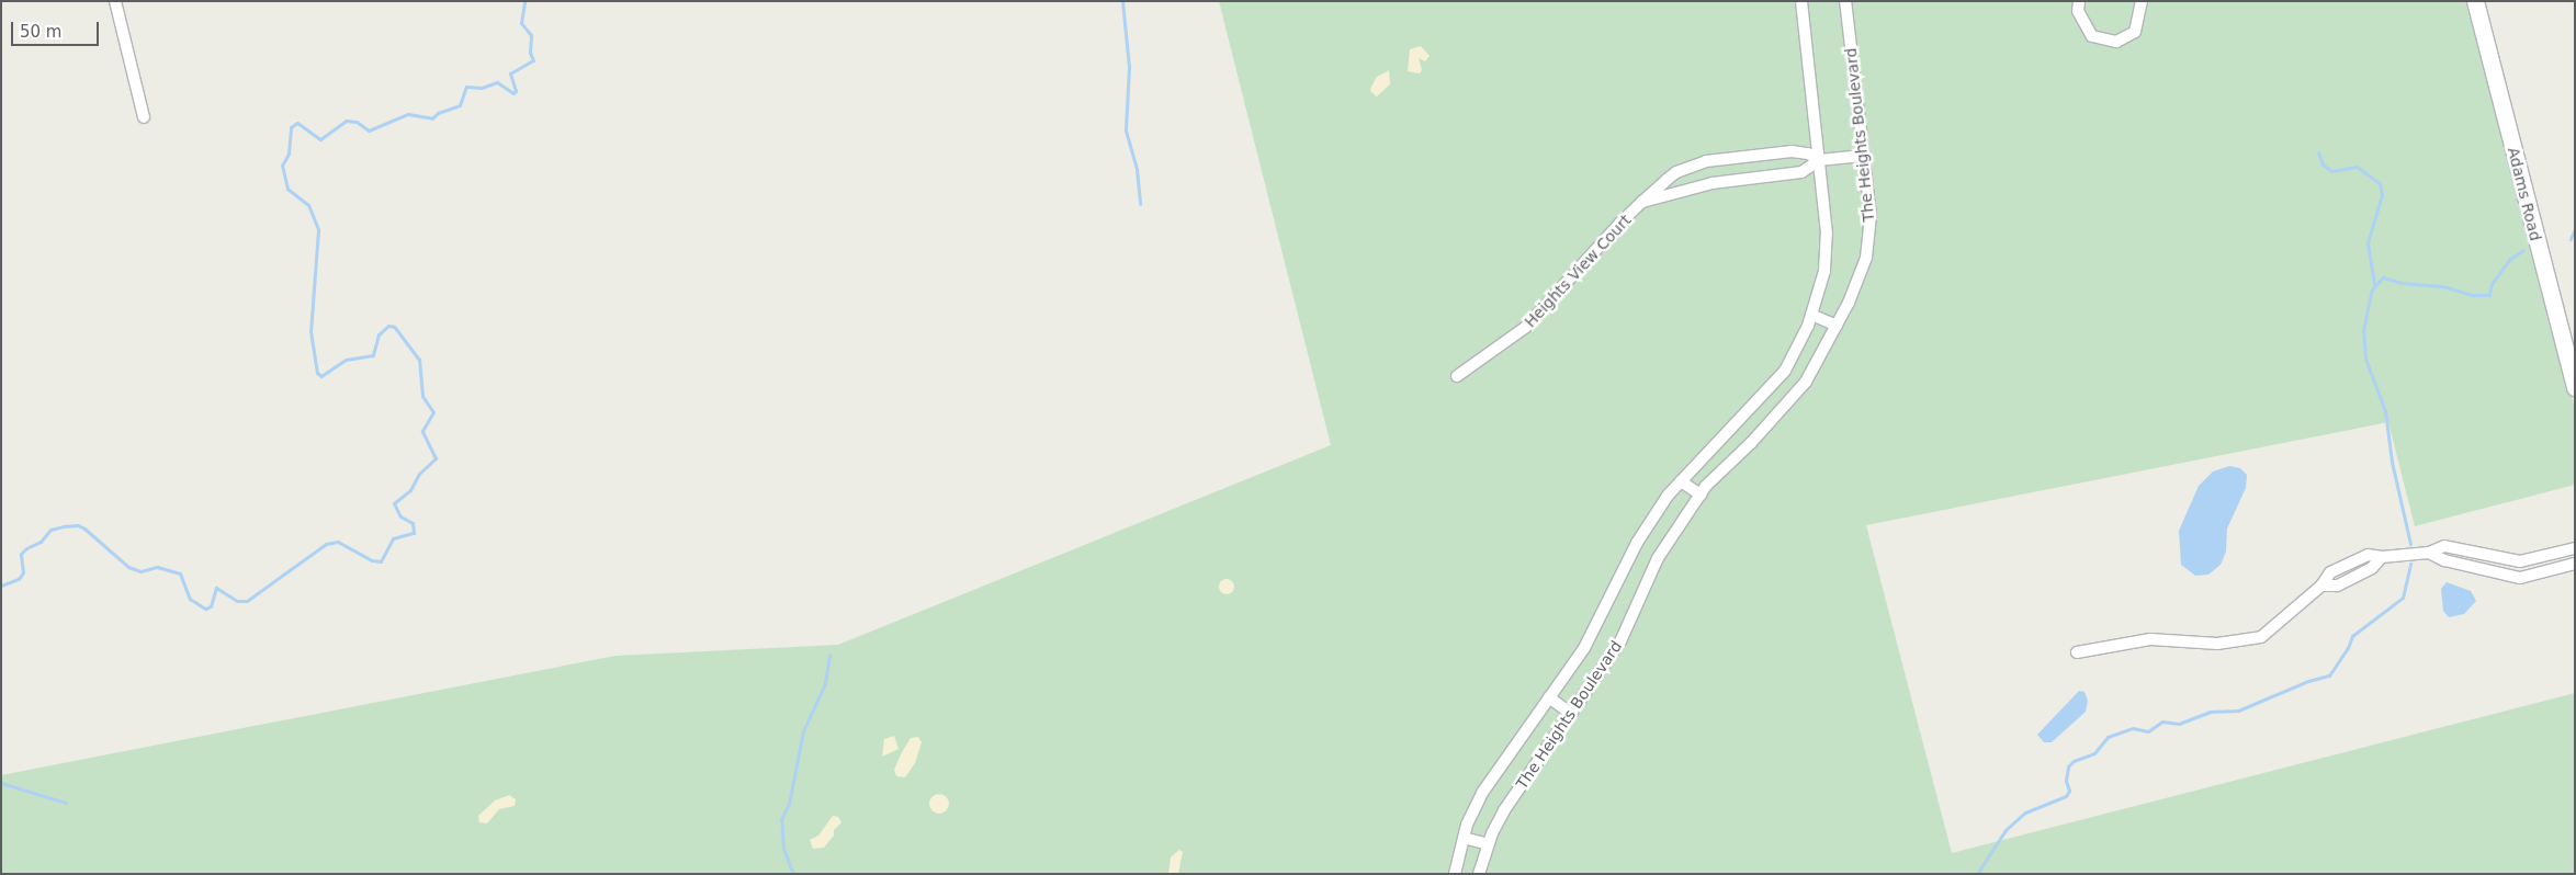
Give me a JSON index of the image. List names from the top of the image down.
{
  "streets": {
    "main road": ["Adams Road"],
    "street": ["The Heights Boulevard", "Heights View Court"]
  },
  "crossings": [
    ["The Heights Boulevard", "Heights View Court"]
  ],
  "scale_bar": "50 m"
}
